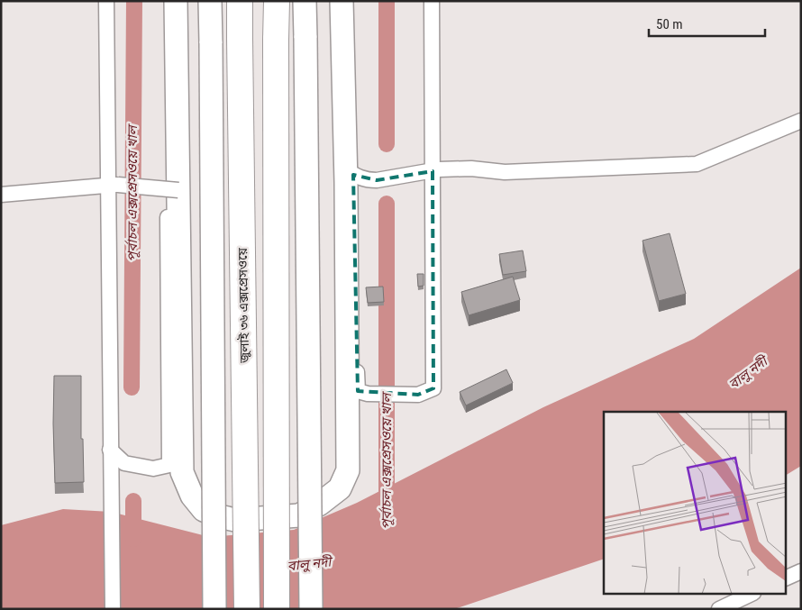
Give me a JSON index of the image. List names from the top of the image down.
{
  "streets": {
    "highway": ["জুলাই ৩৬ এক্সপ্রেসওয়ে"]
  },
  "water": ["পূর্বাচল এক্সপ্রেসওয়ে খাল", "বালু নদী"],
  "scale_bar": "50 m"
}
